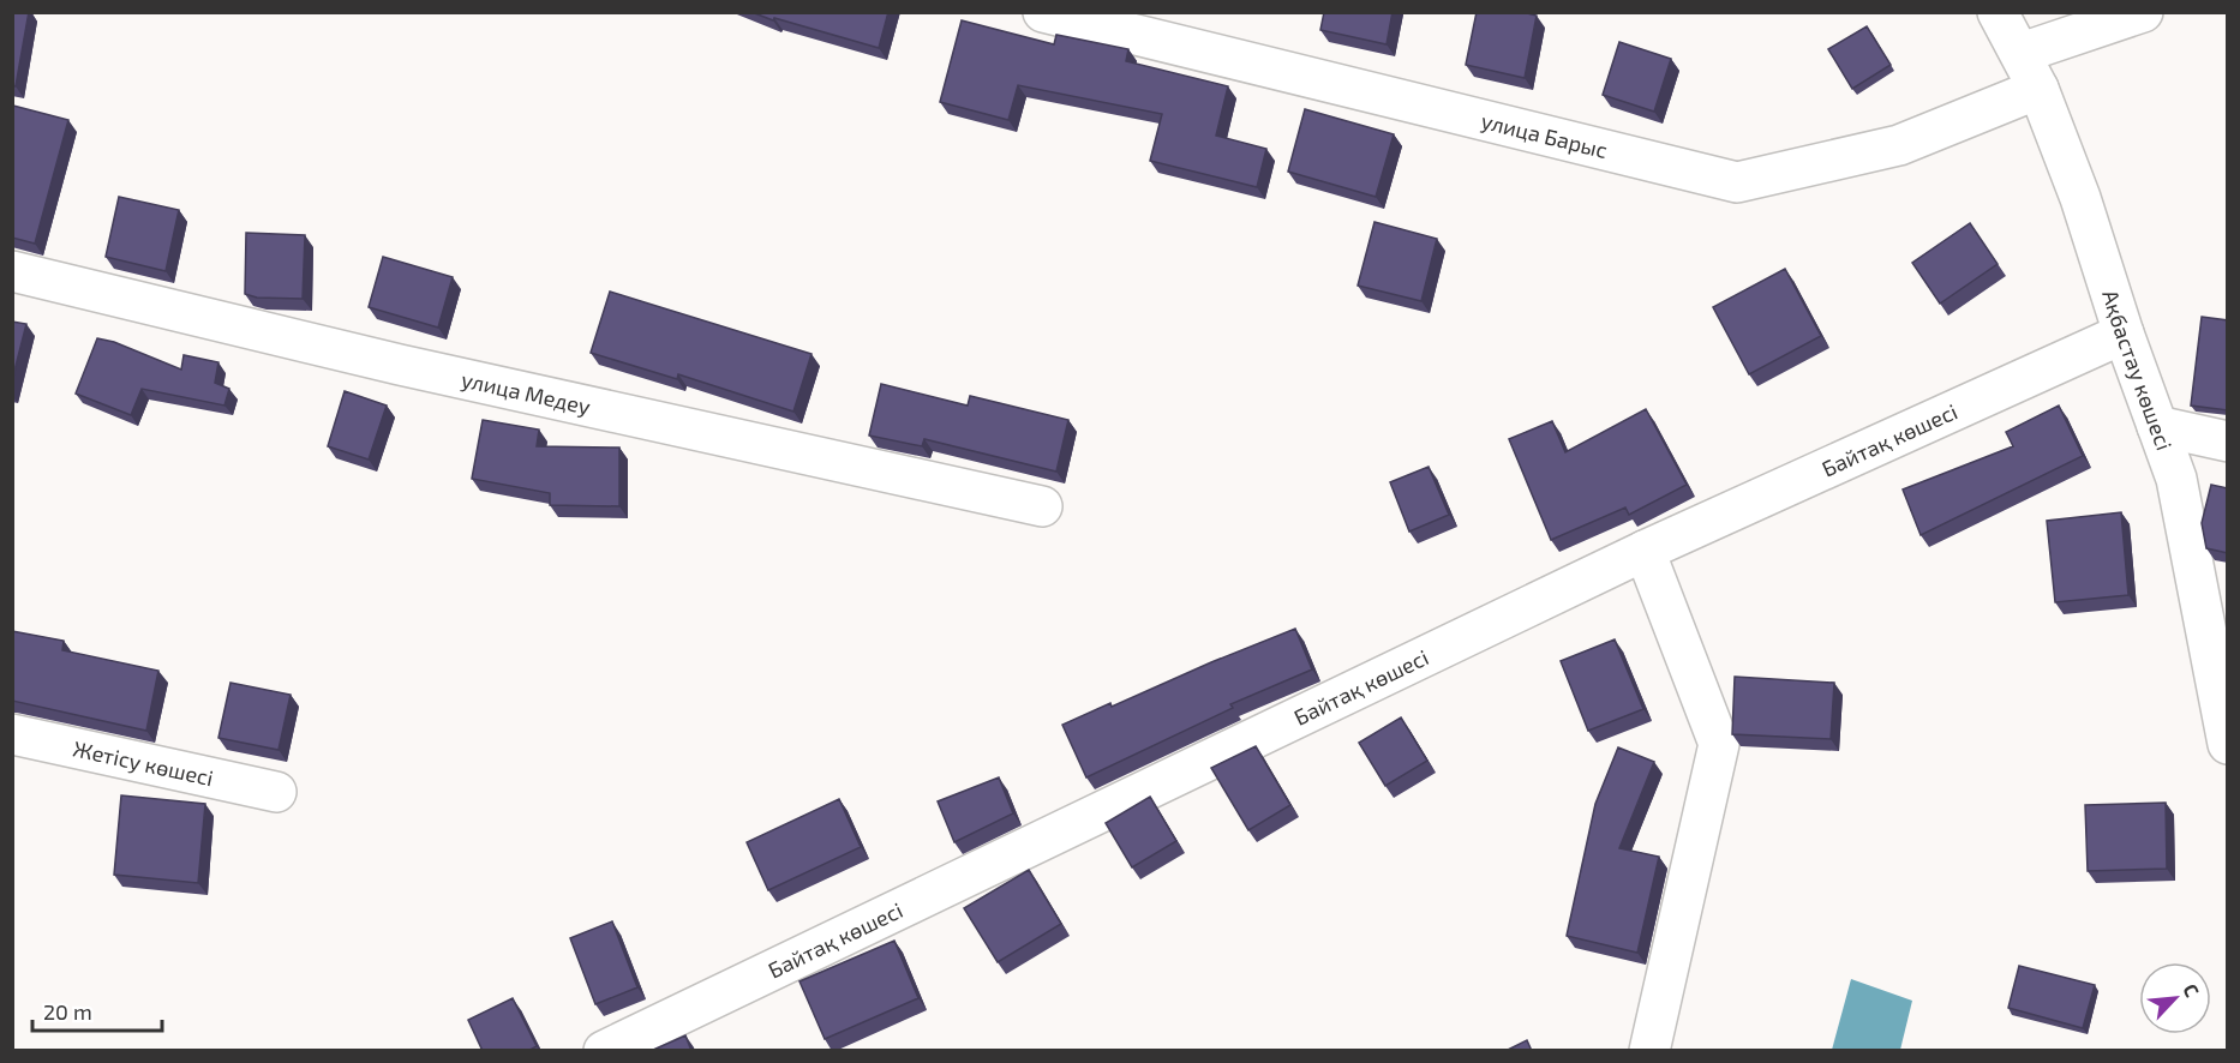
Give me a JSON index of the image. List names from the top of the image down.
{
  "streets": {
    "street": [
      "улица Барыс",
      "Ақбастау көшесі",
      "улица Медеу",
      "Байтақ көшесі",
      "Жетісу көшесі"
    ]
  },
  "crossings": [
    ["улица Барыс", "Ақбастау көшесі"],
    ["Ақбастау көшесі", "Байтақ көшесі"]
  ],
  "scale_bar": "20 m",
  "north": "top right"
}
